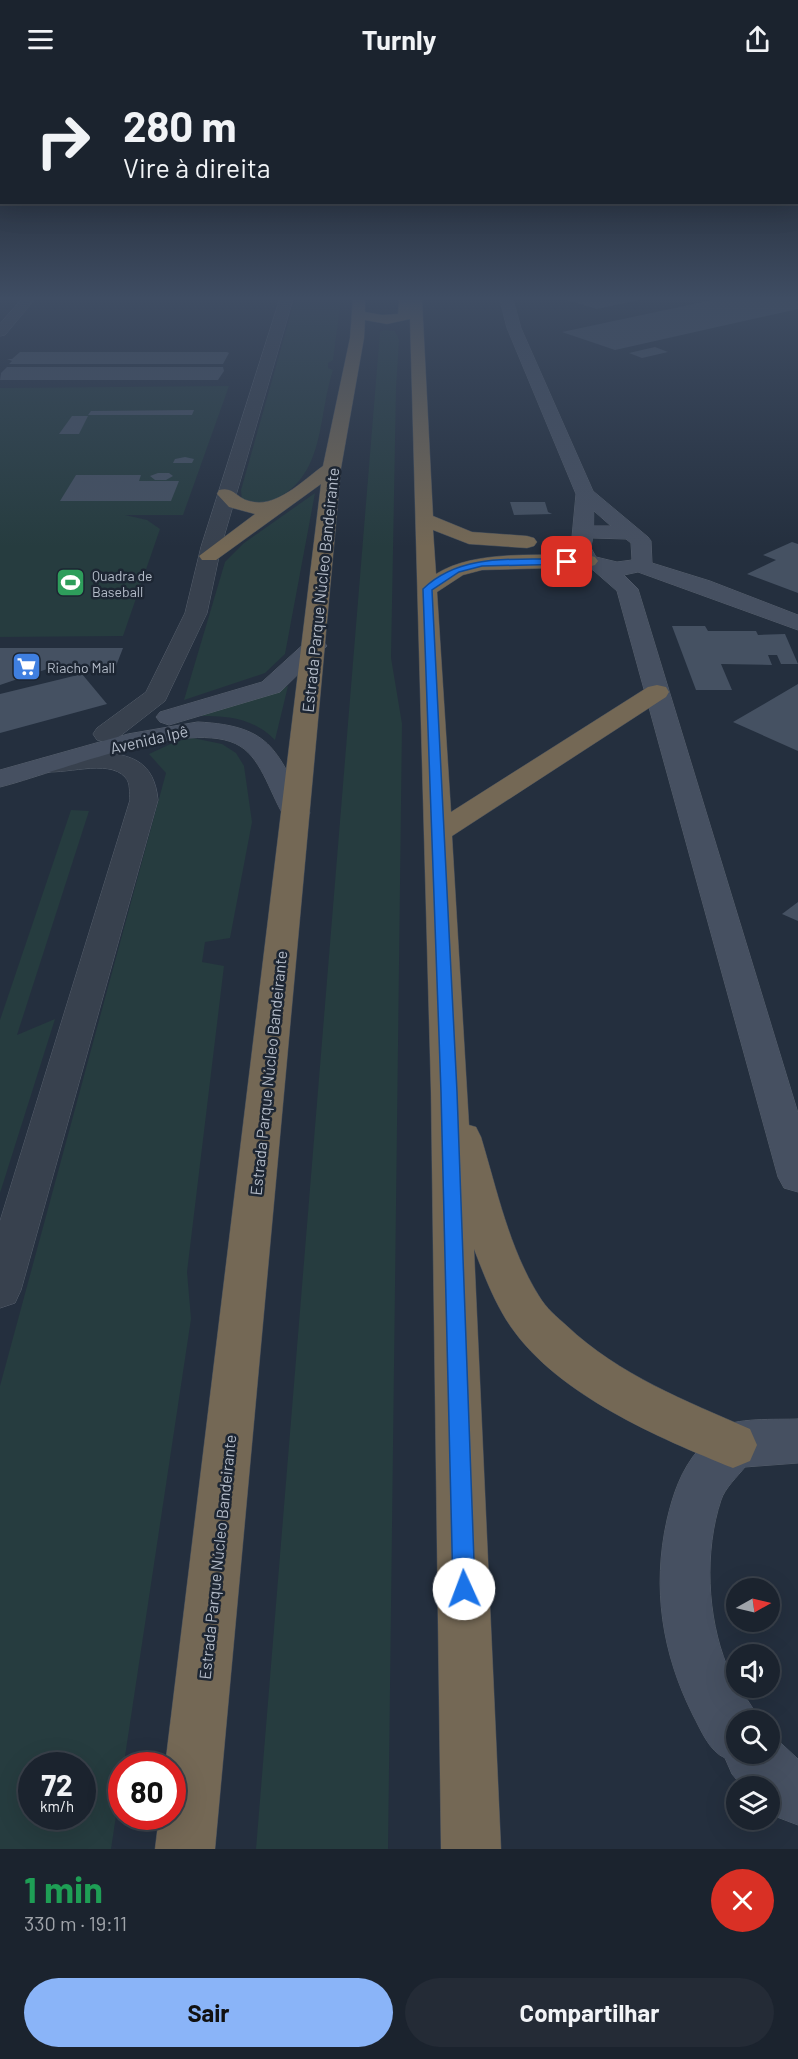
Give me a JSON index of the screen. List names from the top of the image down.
{
  "streets": {
    "highway": ["Estrada Parque Núcleo Bandeirante"],
    "street": ["Avenida Ipê"]
  },
  "crossings": [
    ["Estrada Parque Núcleo Bandeirante", "Avenida Ipê"]
  ],
  "places": {
    "sports": ["Quadra de Baseball"],
    "supermarket": ["Riacho Mall"]
  },
  "north": "right",
  "page": {
    "header": "Turnly",
    "turn": ["280 m", "Vire à direita"],
    "speed": "72 km/h",
    "limit": "80",
    "heading": ["1 min", "330 m · 19:11"],
    "buttons": ["Sair", "Compartilhar"]
  }
}
